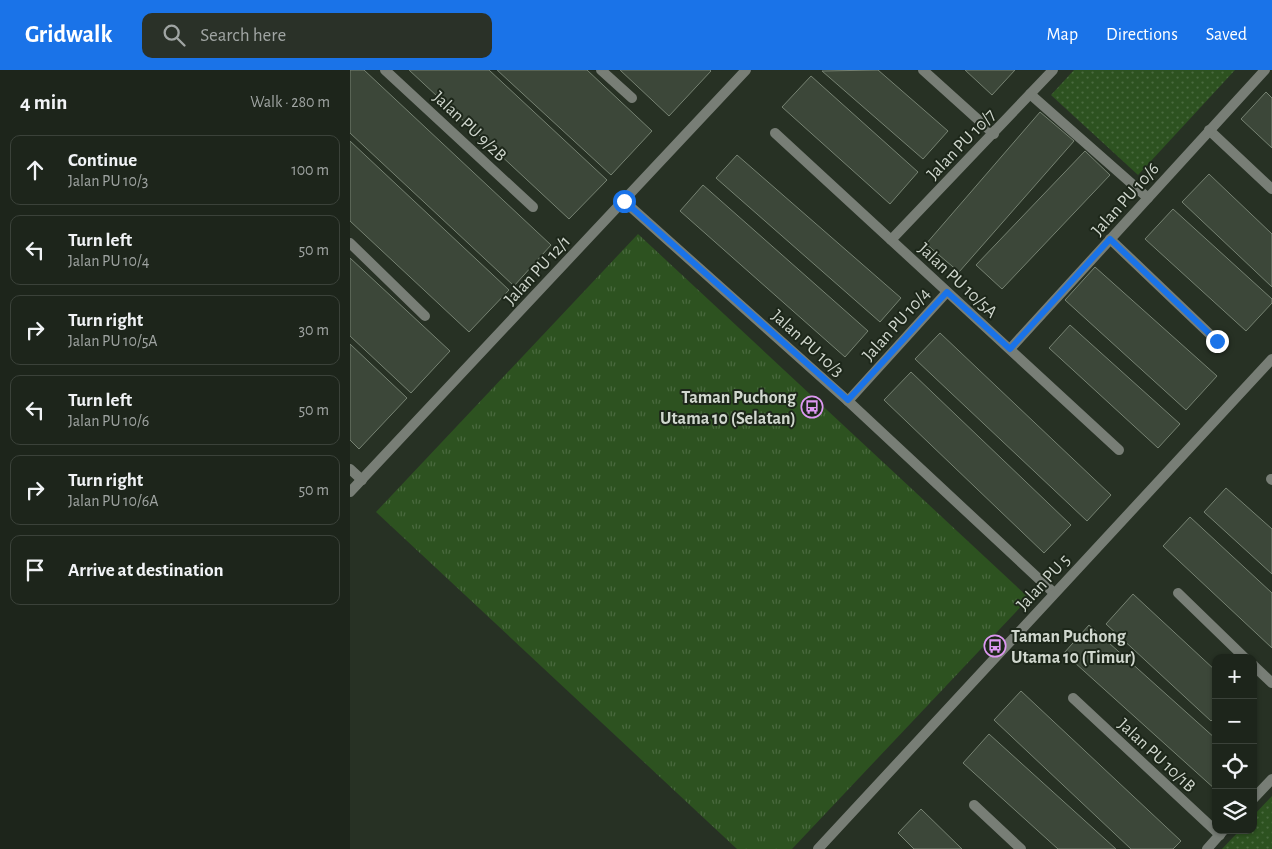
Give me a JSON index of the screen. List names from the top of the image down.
{
  "streets": {
    "street": [
      "Jalan PU 9/2B",
      "Jalan PU 10/7",
      "Jalan PU 10/6",
      "Jalan PU 12/1",
      "Jalan PU 10/5A",
      "Jalan PU 10/4",
      "Jalan PU 10/3",
      "Jalan PU 5",
      "Jalan PU 10/1B"
    ]
  },
  "crossings": [
    ["Jalan PU 10/7", "Jalan PU 10/5A"],
    ["Jalan PU 10/6", "Jalan PU 10/5A"],
    ["Jalan PU 12/1", "Jalan PU 10/3"],
    ["Jalan PU 10/5A", "Jalan PU 10/4"],
    ["Jalan PU 10/4", "Jalan PU 10/3"],
    ["Jalan PU 10/3", "Jalan PU 5"]
  ],
  "places": {
    "bus stop": ["Taman Puchong Utama 10 (Selatan)", "Taman Puchong Utama 10 (Timur)"]
  },
  "page": {
    "header": "Gridwalk",
    "search": "Search here",
    "nav": ["Map", "Directions", "Saved"],
    "heading": ["4 min", "Walk · 280 m"],
    "list": [
      ["Continue", "Jalan PU 10/3", "100 m"],
      ["Turn left", "Jalan PU 10/4", "50 m"],
      ["Turn right", "Jalan PU 10/5A", "30 m"],
      ["Turn left", "Jalan PU 10/6", "50 m"],
      ["Turn right", "Jalan PU 10/6A", "50 m"],
      "Arrive at destination"
    ],
    "map_buttons": ["+", "−"]
  }
}
